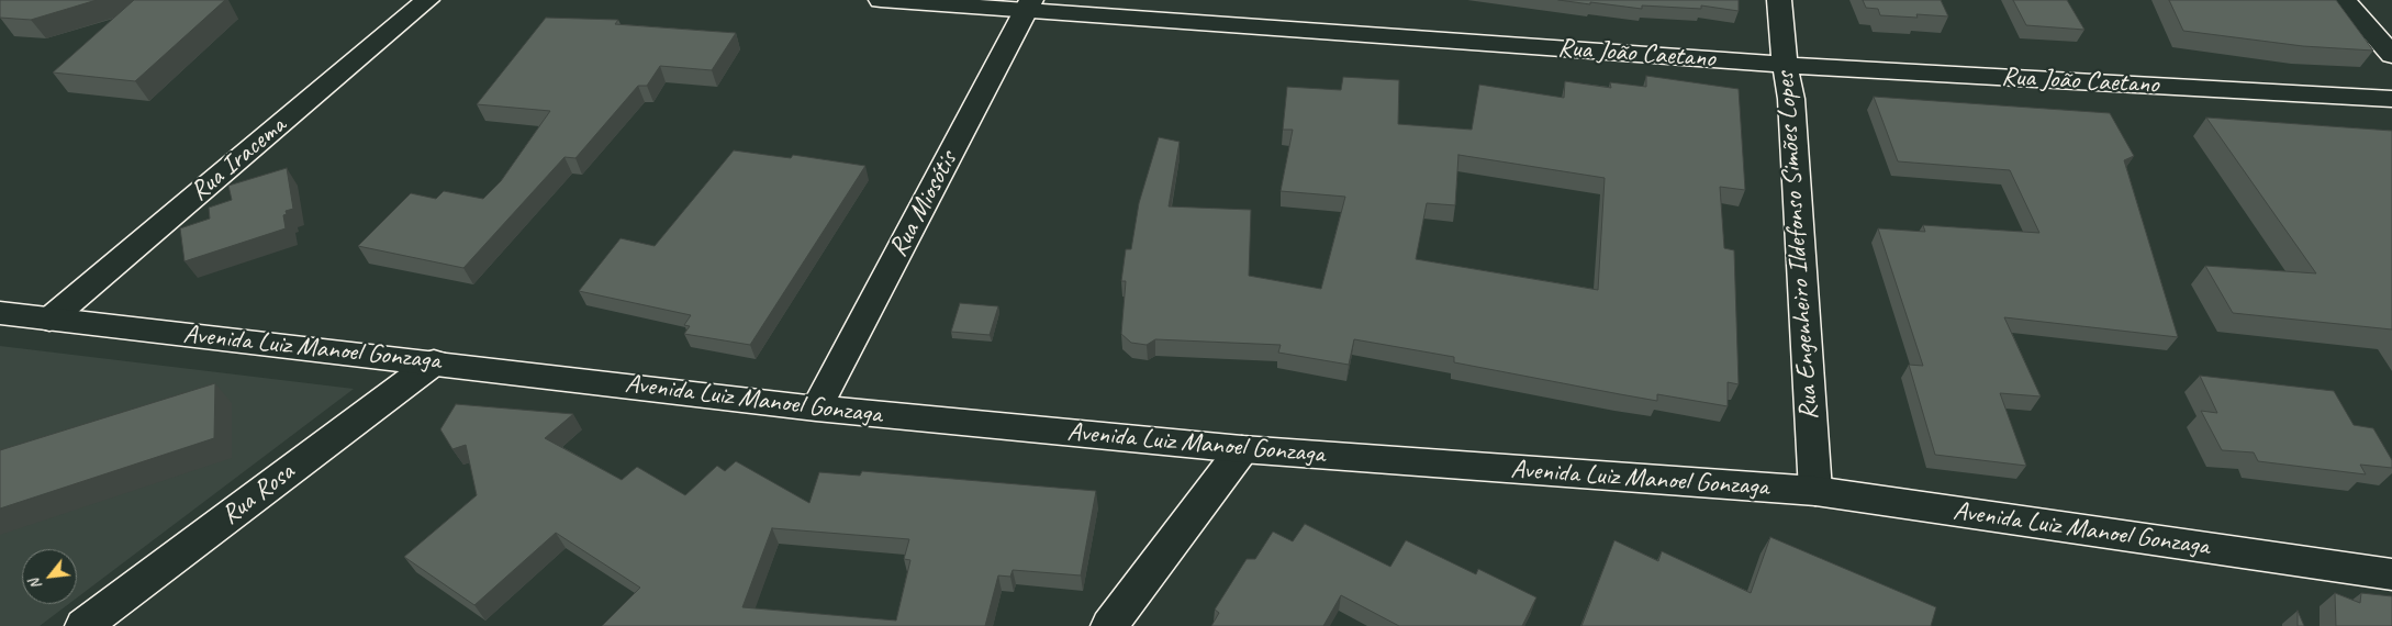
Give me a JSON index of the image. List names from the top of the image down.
{
  "streets": {
    "street": [
      "Rua João Caetano",
      "Rua Iracema",
      "Rua Miosótis",
      "Rua Engenheiro Ildefonso Simões Lopes",
      "Avenida Luiz Manoel Gonzaga",
      "Rua Rosa"
    ]
  },
  "crossings": [
    ["Rua João Caetano", "Rua Miosótis"],
    ["Rua João Caetano", "Rua Engenheiro Ildefonso Simões Lopes"],
    ["Rua Iracema", "Avenida Luiz Manoel Gonzaga"],
    ["Rua Miosótis", "Avenida Luiz Manoel Gonzaga"],
    ["Rua Engenheiro Ildefonso Simões Lopes", "Avenida Luiz Manoel Gonzaga"],
    ["Avenida Luiz Manoel Gonzaga", "Rua Rosa"]
  ],
  "north": "bottom left"
}
